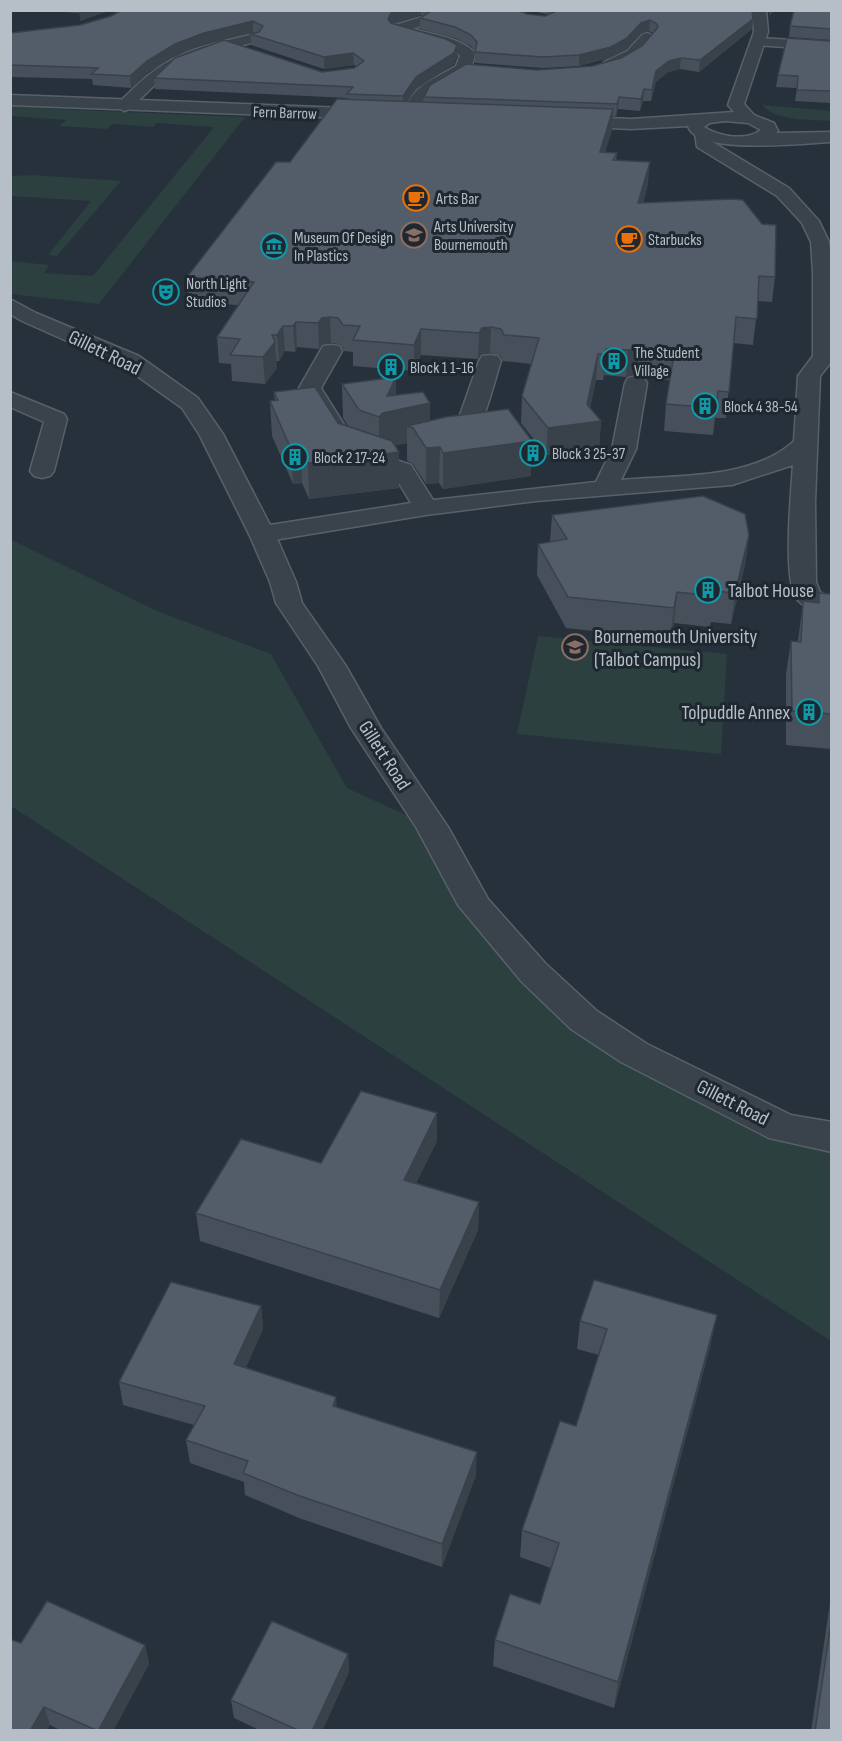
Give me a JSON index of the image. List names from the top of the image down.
{
  "streets": {
    "street": ["Fern Barrow", "Gillett Road"]
  },
  "places": {
    "cafe": ["Arts Bar", "Starbucks"],
    "school or university": ["Arts University Bournemouth", "Bournemouth University (Talbot Campus)"],
    "museum": ["Museum Of Design In Plastics"],
    "theatre": ["North Light Studios"],
    "building": [
      "The Student Village",
      "Block 1 1-16",
      "Block 4 38-54",
      "Block 3 25-37",
      "Block 2 17-24",
      "Talbot House",
      "Tolpuddle Annex"
    ]
  }
}
